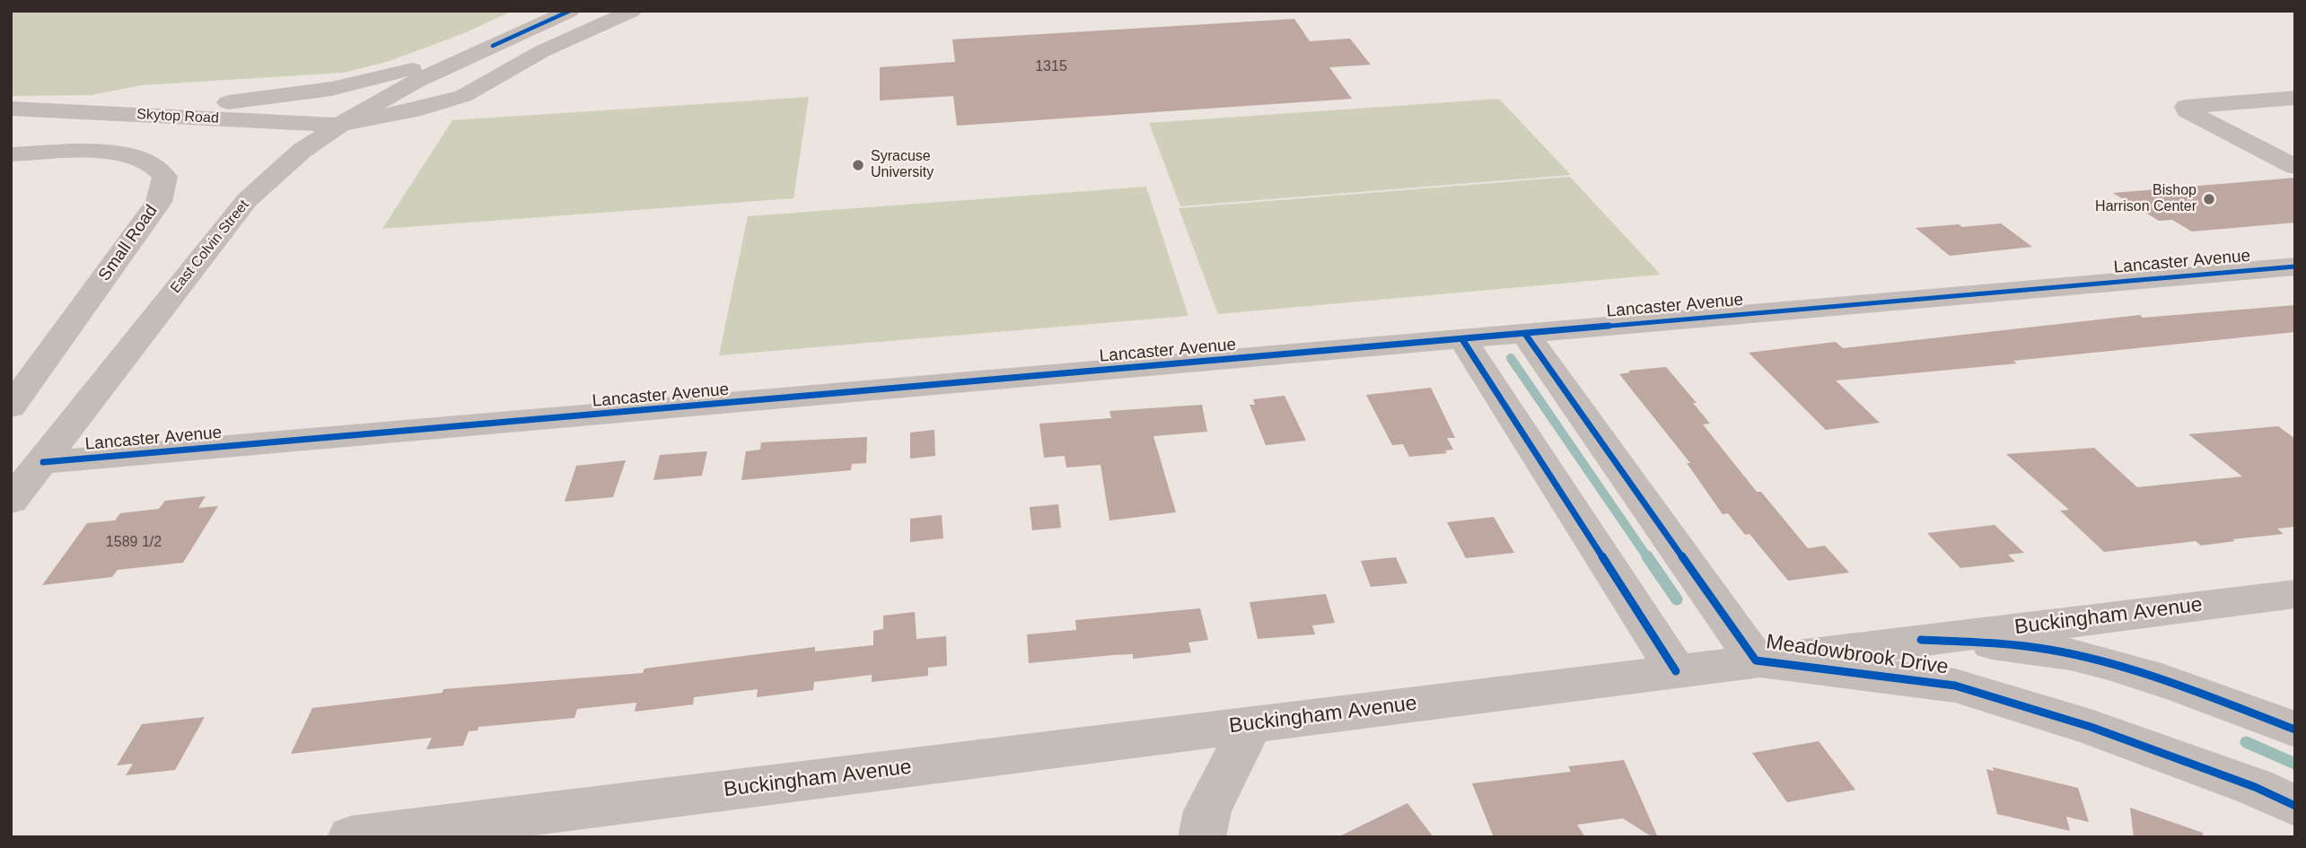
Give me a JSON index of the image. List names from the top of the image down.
{
  "streets": {
    "street": [
      "Skytop Road",
      "Small Road",
      "East Colvin Street",
      "Lancaster Avenue",
      "Buckingham Avenue",
      "Meadowbrook Drive"
    ]
  },
  "crossings": [
    ["Skytop Road", "East Colvin Street"],
    ["East Colvin Street", "Lancaster Avenue"],
    ["Lancaster Avenue", "Meadowbrook Drive"],
    ["Buckingham Avenue", "Meadowbrook Drive"]
  ],
  "places": ["Syracuse University", "Bishop Harrison Center"],
  "house_numbers": ["1315", "1589 1/2"]
}
